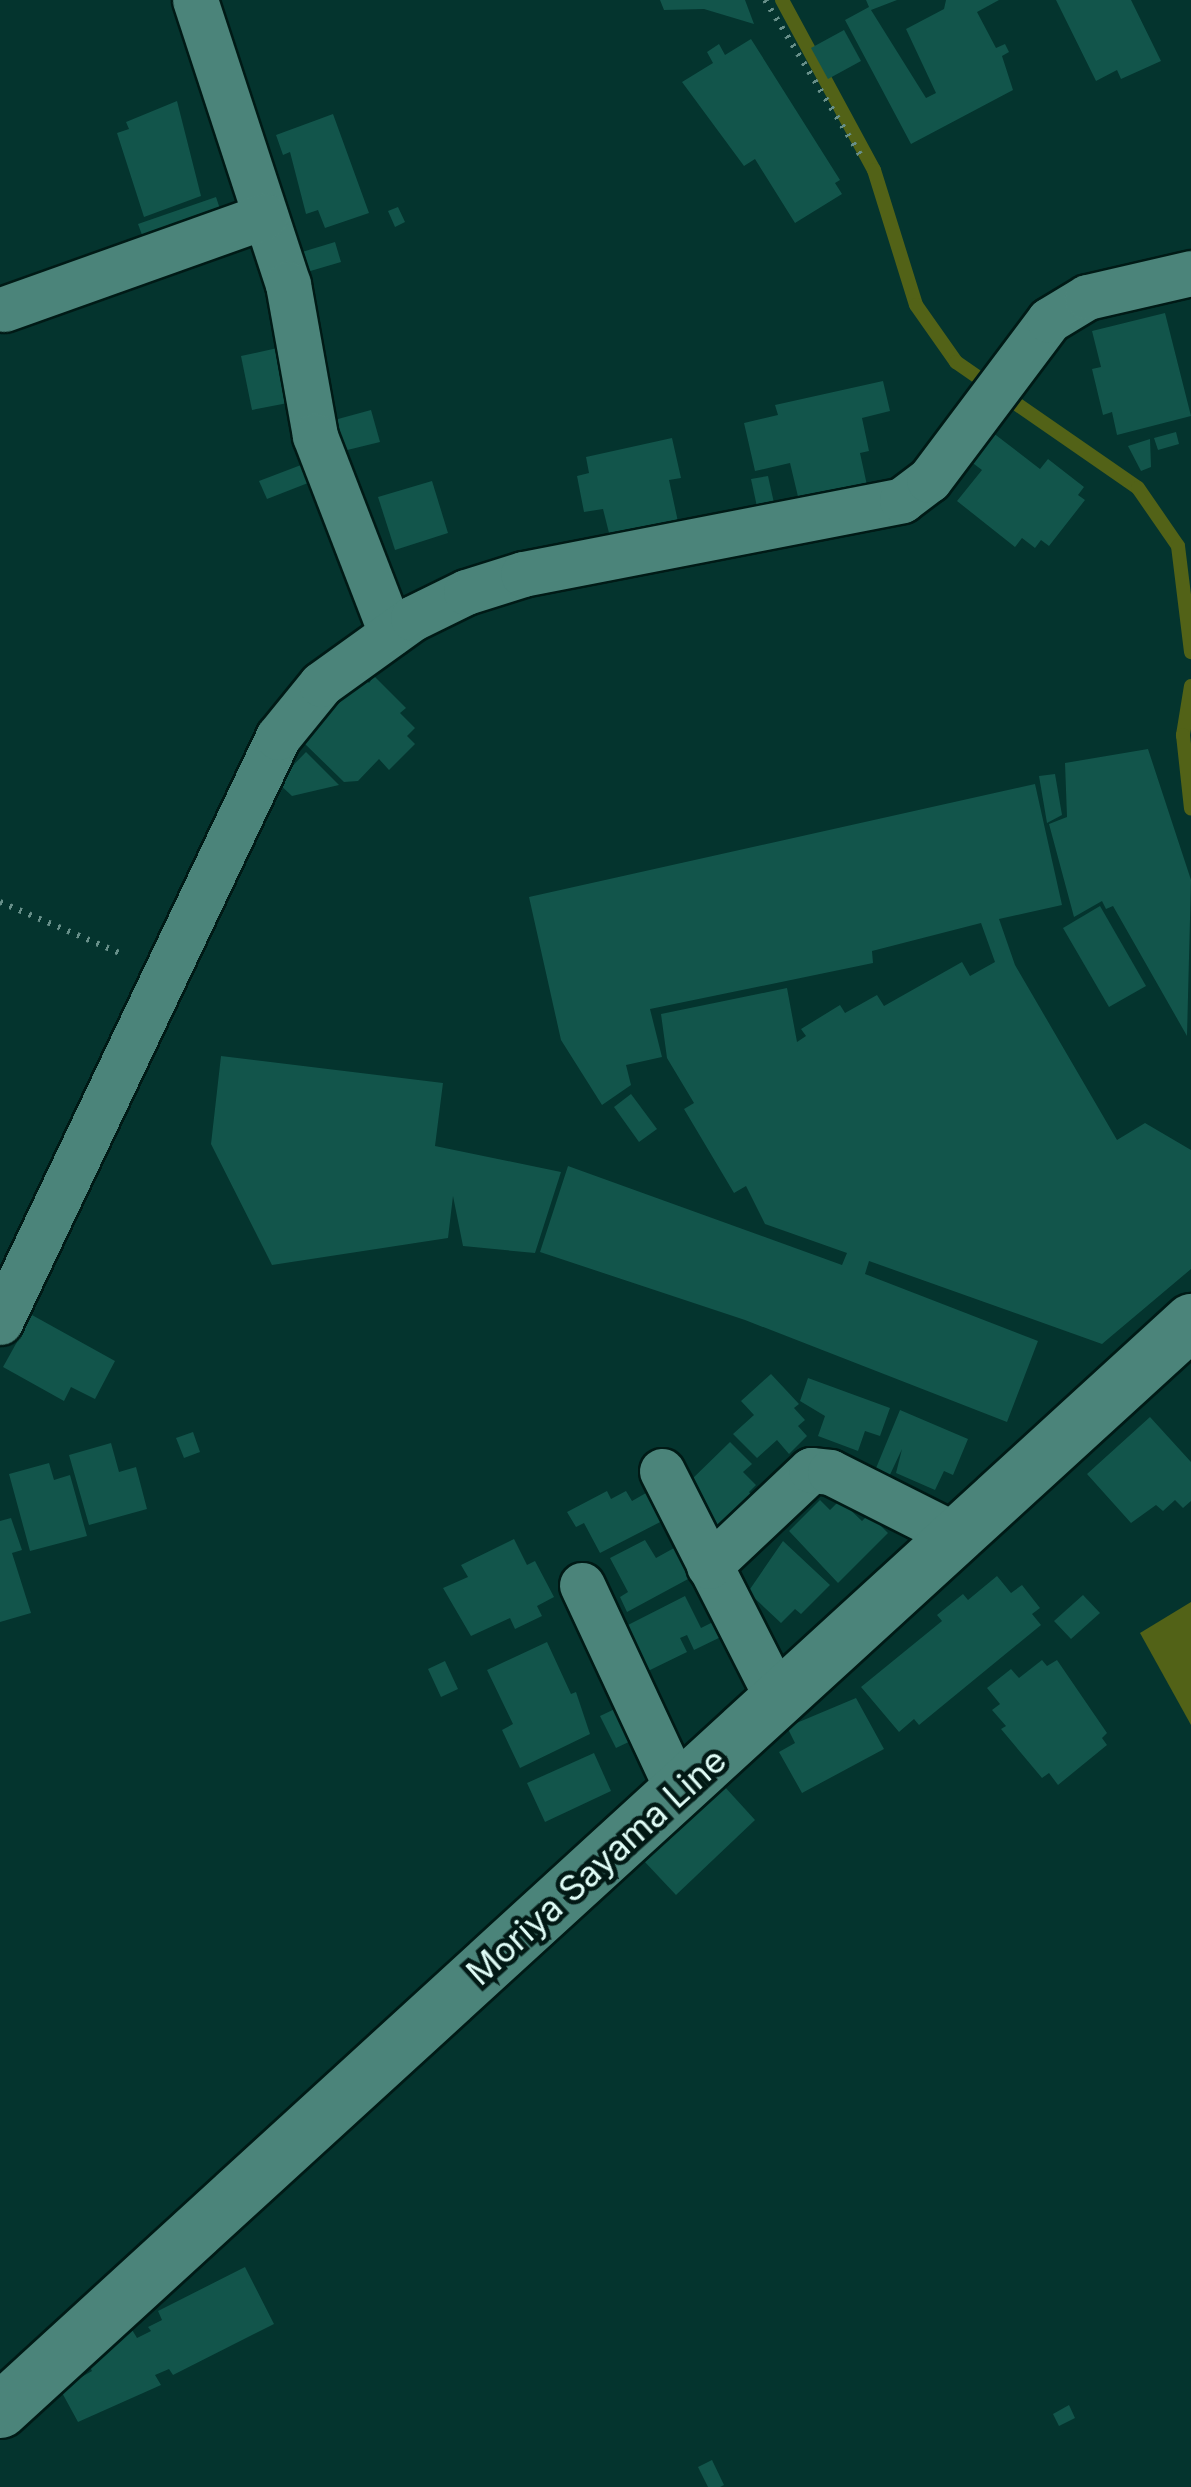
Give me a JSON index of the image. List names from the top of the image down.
{
  "streets": {
    "main road": ["Moriya Sayama Line"]
  }
}
